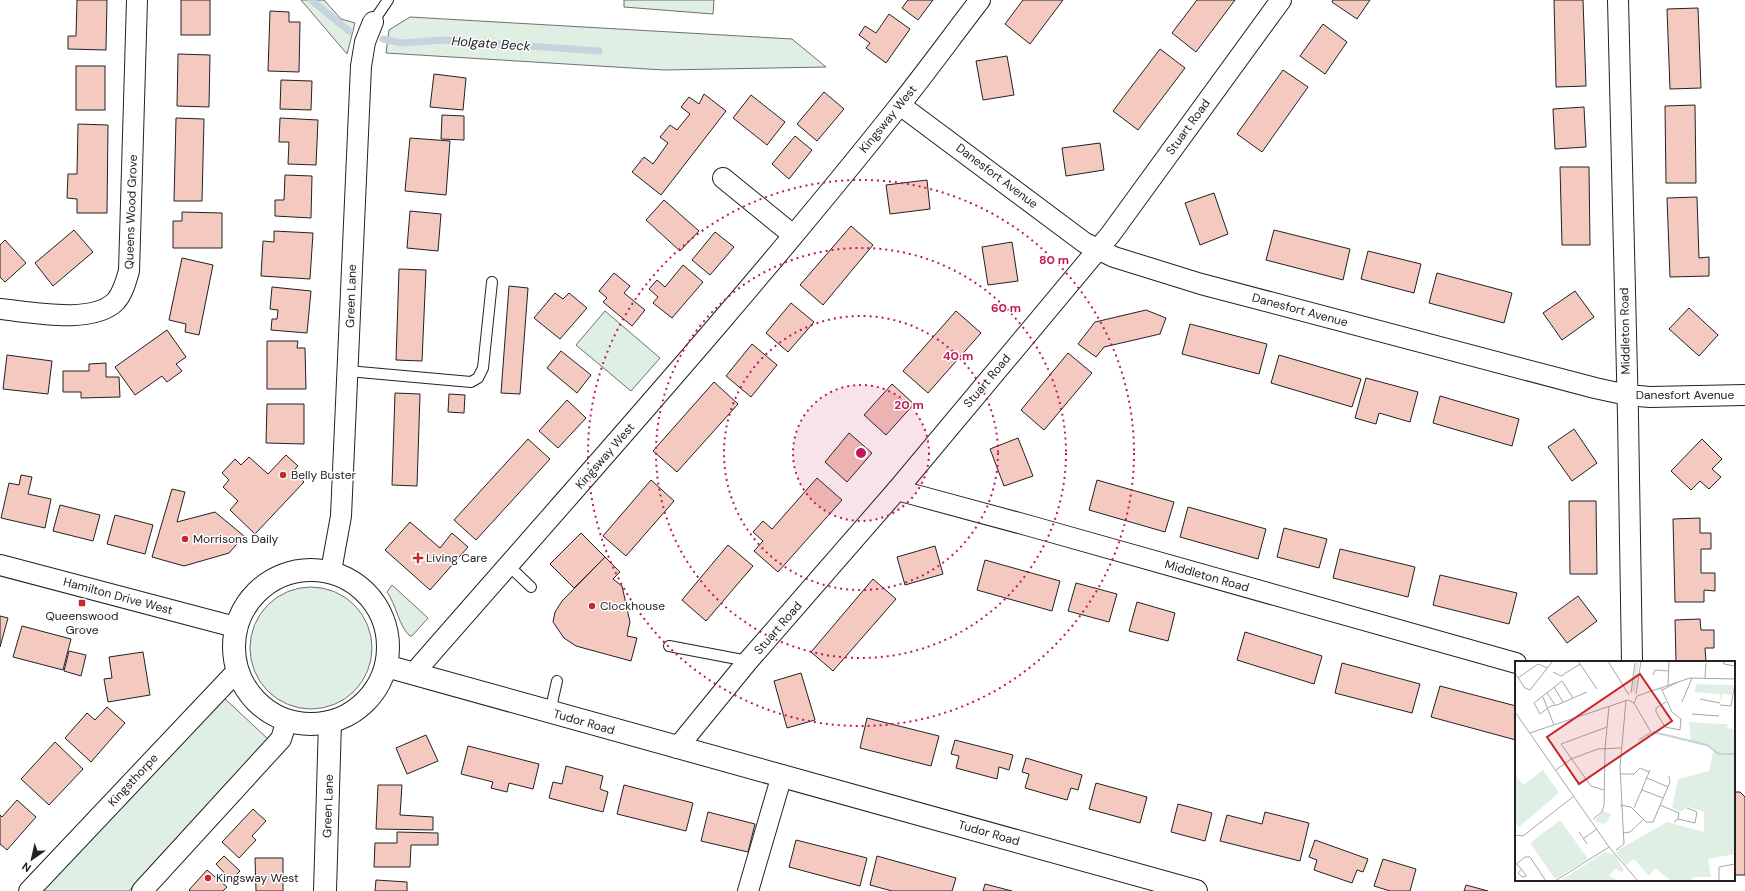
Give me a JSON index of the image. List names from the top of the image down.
{
  "streets": {
    "street": [
      "Kingsway West",
      "Stuart Road",
      "Danesfort Avenue",
      "Queens Wood Grove",
      "Green Lane",
      "Middleton Road",
      "Hamilton Drive West",
      "Tudor Road",
      "Kingsthorpe"
    ]
  },
  "crossings": [
    ["Kingsway West", "Danesfort Avenue"],
    ["Kingsway West", "Tudor Road"],
    ["Stuart Road", "Danesfort Avenue"],
    ["Stuart Road", "Middleton Road"],
    ["Stuart Road", "Tudor Road"],
    ["Danesfort Avenue", "Middleton Road"]
  ],
  "water": ["Holgate Beck"],
  "places": {
    "other": [
      "Belly Buster",
      "Morrisons Daily",
      "Clockhouse",
      "Kingsway West"
    ],
    "health": ["Living Care"],
    "transit": ["Queenswood Grove"]
  },
  "north": "bottom left",
  "rings": [
    "80 m",
    "60 m",
    "40 m",
    "20 m"
  ]
}
